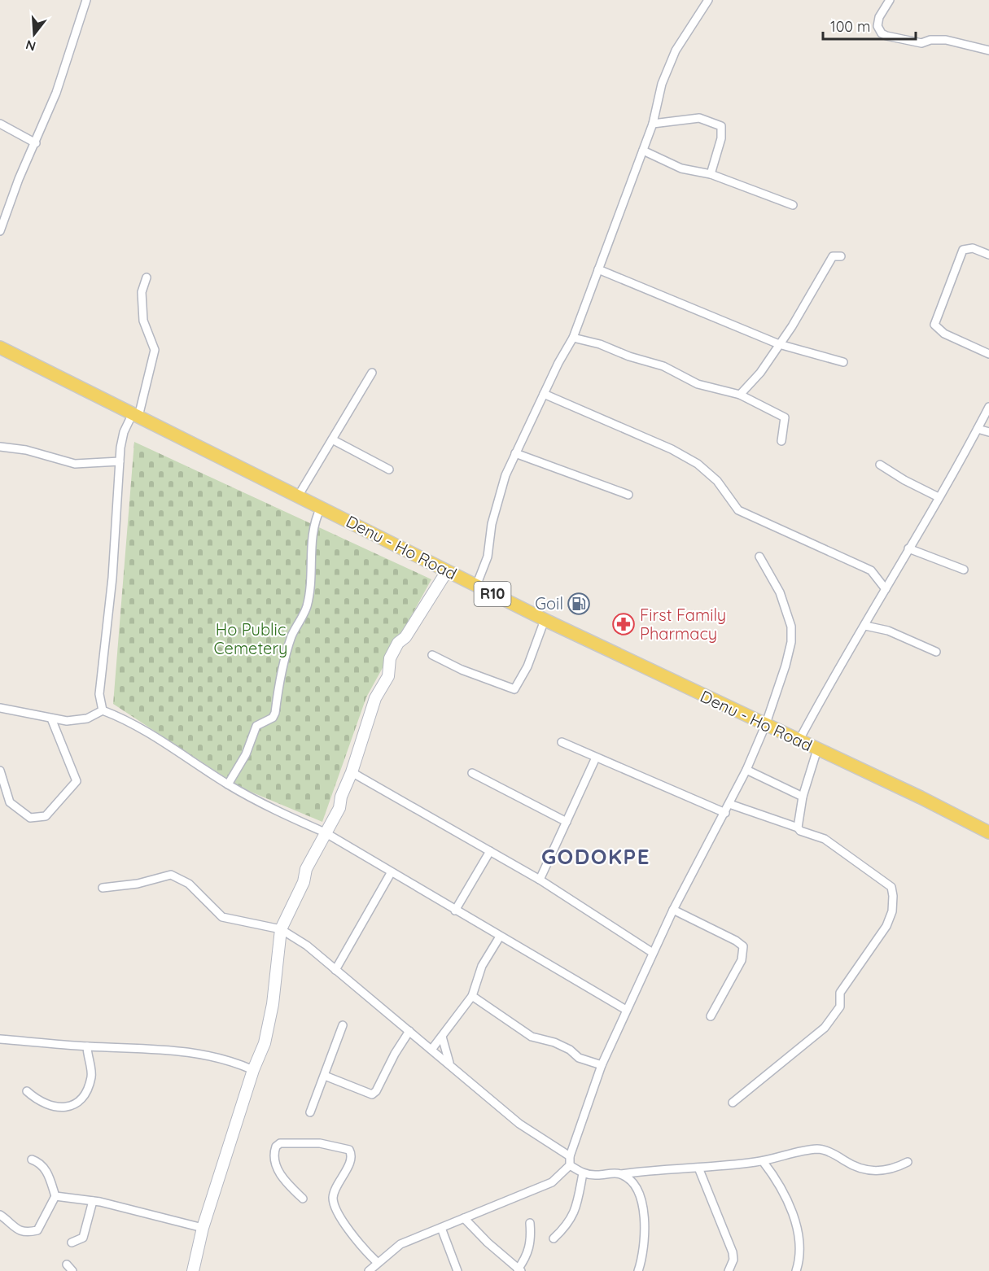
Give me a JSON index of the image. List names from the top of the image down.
{
  "streets": {
    "main road": ["Denu - Ho Road", "R10"]
  },
  "districts": ["GODOKPE"],
  "parks": ["Ho Public Cemetery"],
  "places": {
    "fuel station": ["Goil"],
    "pharmacy": ["First Family Pharmacy"]
  },
  "scale_bar": "100 m",
  "north": "bottom"
}
